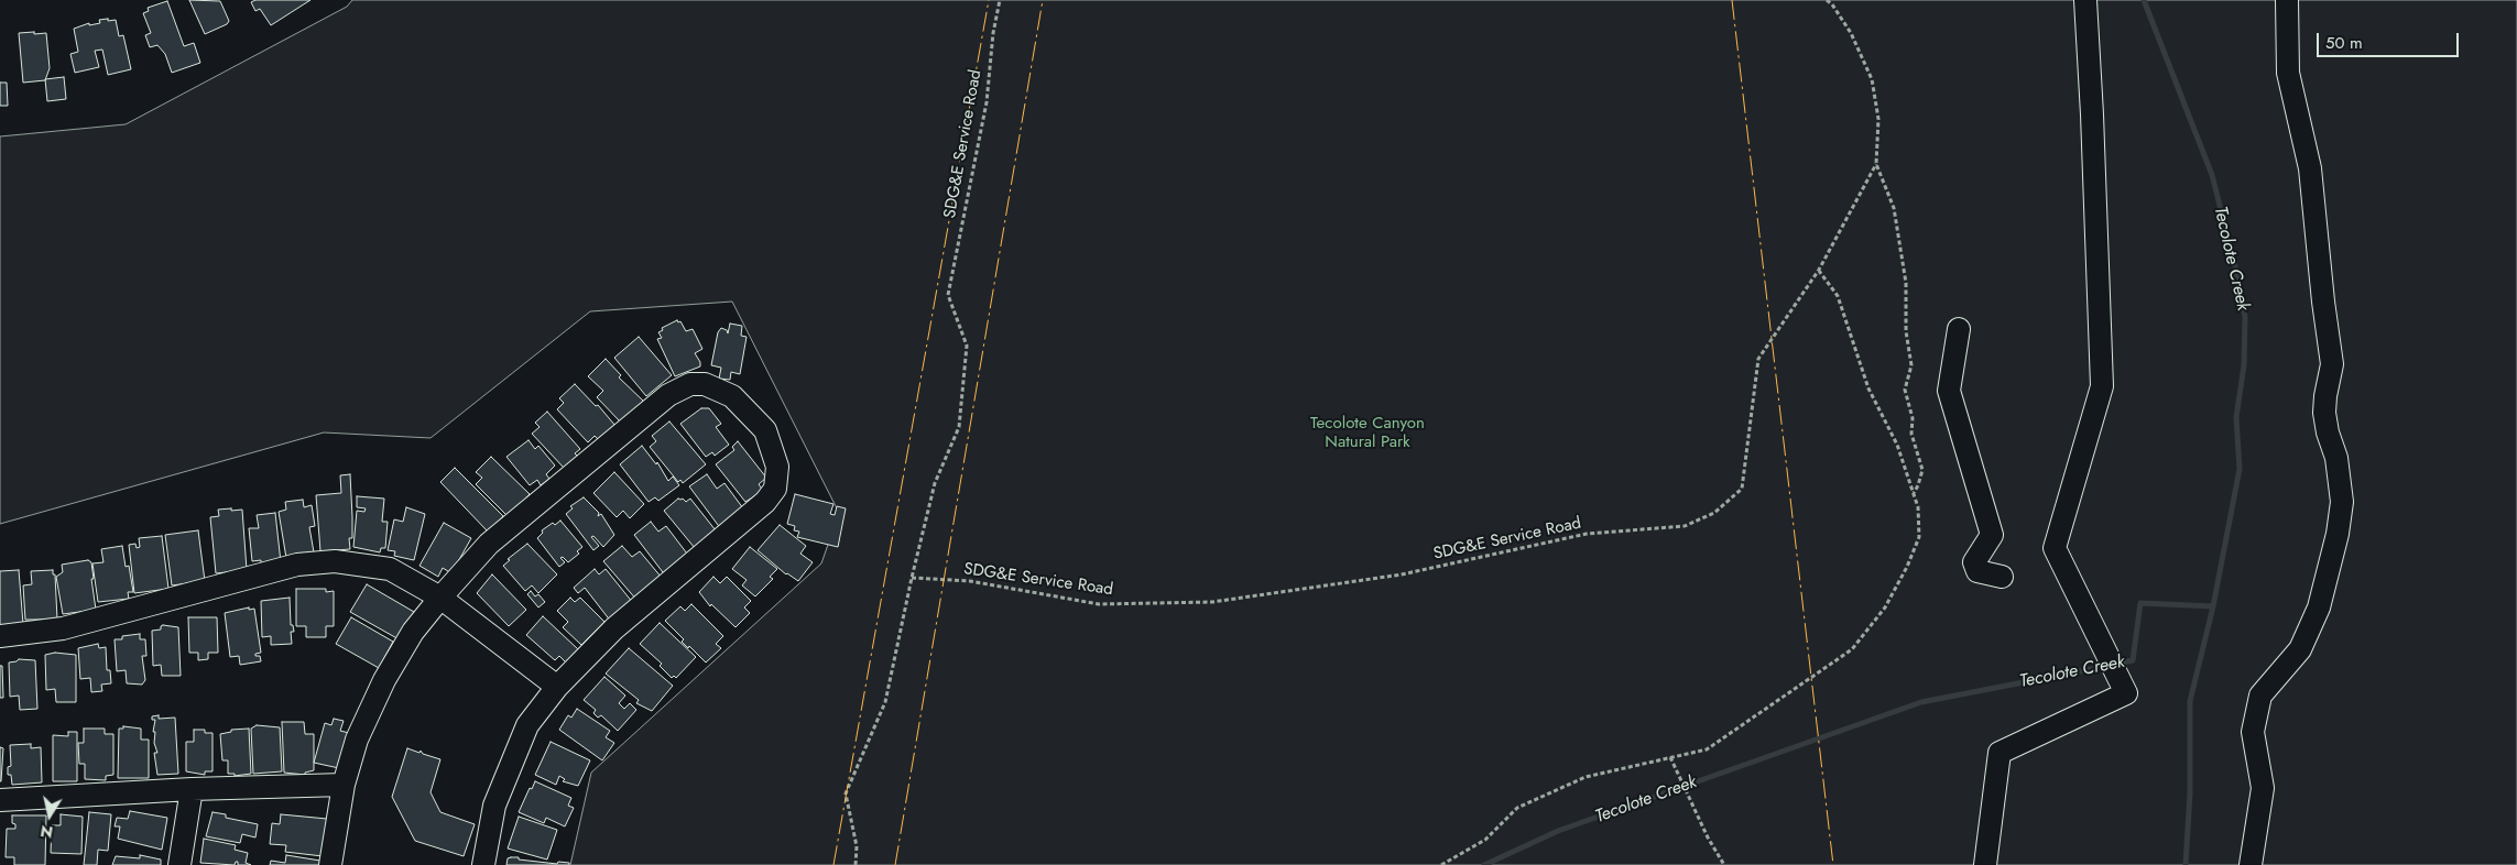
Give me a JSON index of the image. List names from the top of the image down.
{
  "streets": {
    "path": ["SDG&E Service Road"]
  },
  "water": ["Tecolote Creek"],
  "parks": ["Tecolote Canyon Natural Park"],
  "scale_bar": "50 m",
  "north": "bottom"
}
